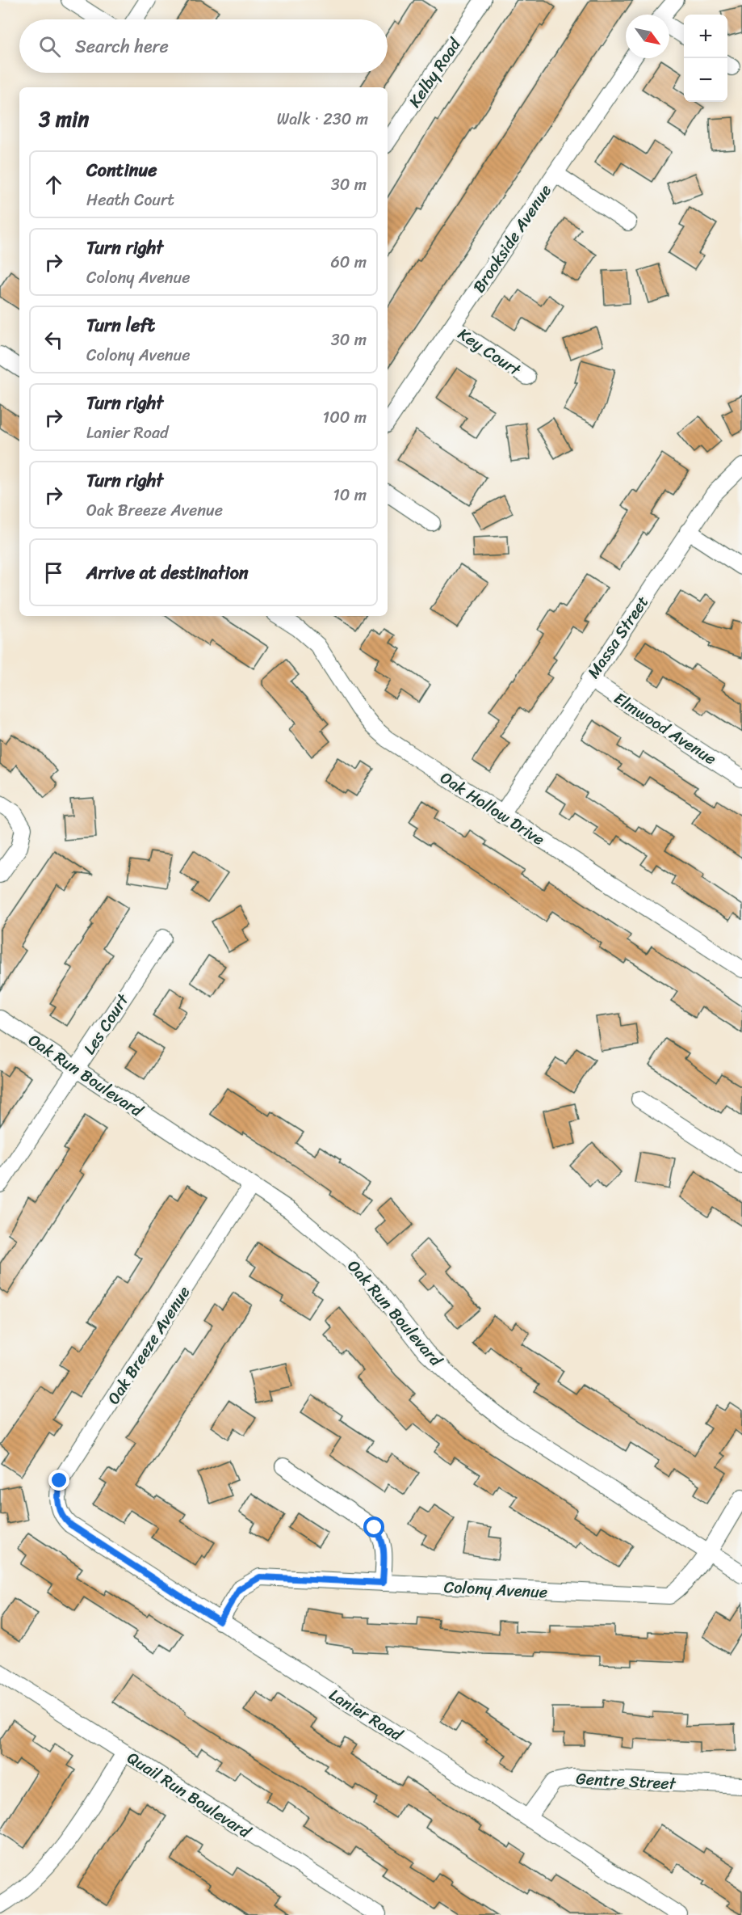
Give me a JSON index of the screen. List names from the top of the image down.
{
  "streets": {
    "street": [
      "Kelby Road",
      "Brookside Avenue",
      "Key Court",
      "Massa Street",
      "Elmwood Avenue",
      "Oak Hollow Drive",
      "Les Court",
      "Oak Run Boulevard",
      "Oak Breeze Avenue",
      "Colony Avenue",
      "Lanier Road",
      "Gentre Street",
      "Quail Run Boulevard"
    ]
  },
  "crossings": [
    ["Brookside Avenue", "Key Court"],
    ["Massa Street", "Elmwood Avenue"],
    ["Massa Street", "Oak Hollow Drive"],
    ["Les Court", "Oak Run Boulevard"],
    ["Oak Run Boulevard", "Oak Breeze Avenue"],
    ["Oak Run Boulevard", "Colony Avenue"],
    ["Oak Breeze Avenue", "Lanier Road"],
    ["Colony Avenue", "Lanier Road"],
    ["Lanier Road", "Gentre Street"]
  ],
  "north": "bottom right",
  "page": {
    "map_buttons": ["+", "−"],
    "search": "Search here",
    "heading": ["3 min", "Walk · 230 m"],
    "list": [
      ["Continue", "Heath Court", "30 m"],
      ["Turn right", "Colony Avenue", "60 m"],
      ["Turn left", "Colony Avenue", "30 m"],
      ["Turn right", "Lanier Road", "100 m"],
      ["Turn right", "Oak Breeze Avenue", "10 m"],
      "Arrive at destination"
    ]
  }
}
